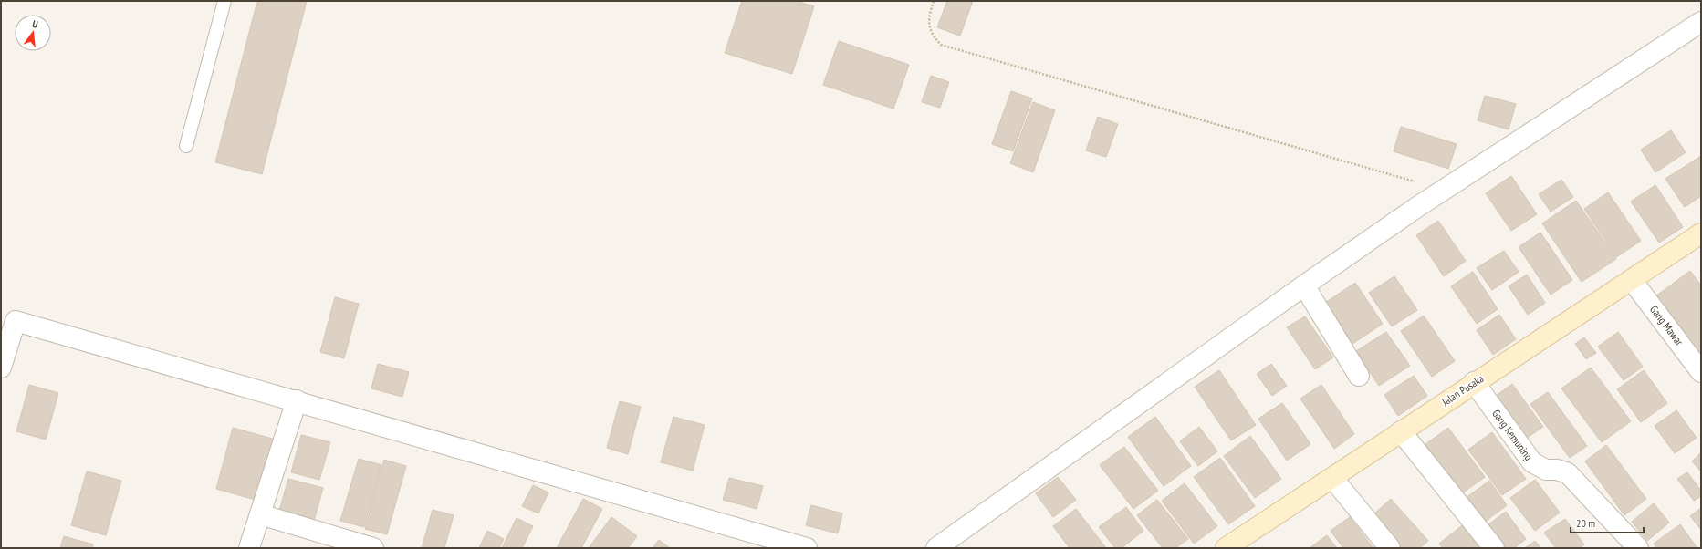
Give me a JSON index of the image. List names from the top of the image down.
{
  "streets": {
    "main road": ["Jalan Pusaka"],
    "street": ["Gang Mawar", "Gang Kemuning"]
  },
  "crossings": [
    ["Gang Mawar", "Jalan Pusaka"],
    ["Jalan Pusaka", "Gang Kemuning"]
  ],
  "scale_bar": "20 m",
  "north": "top"
}
